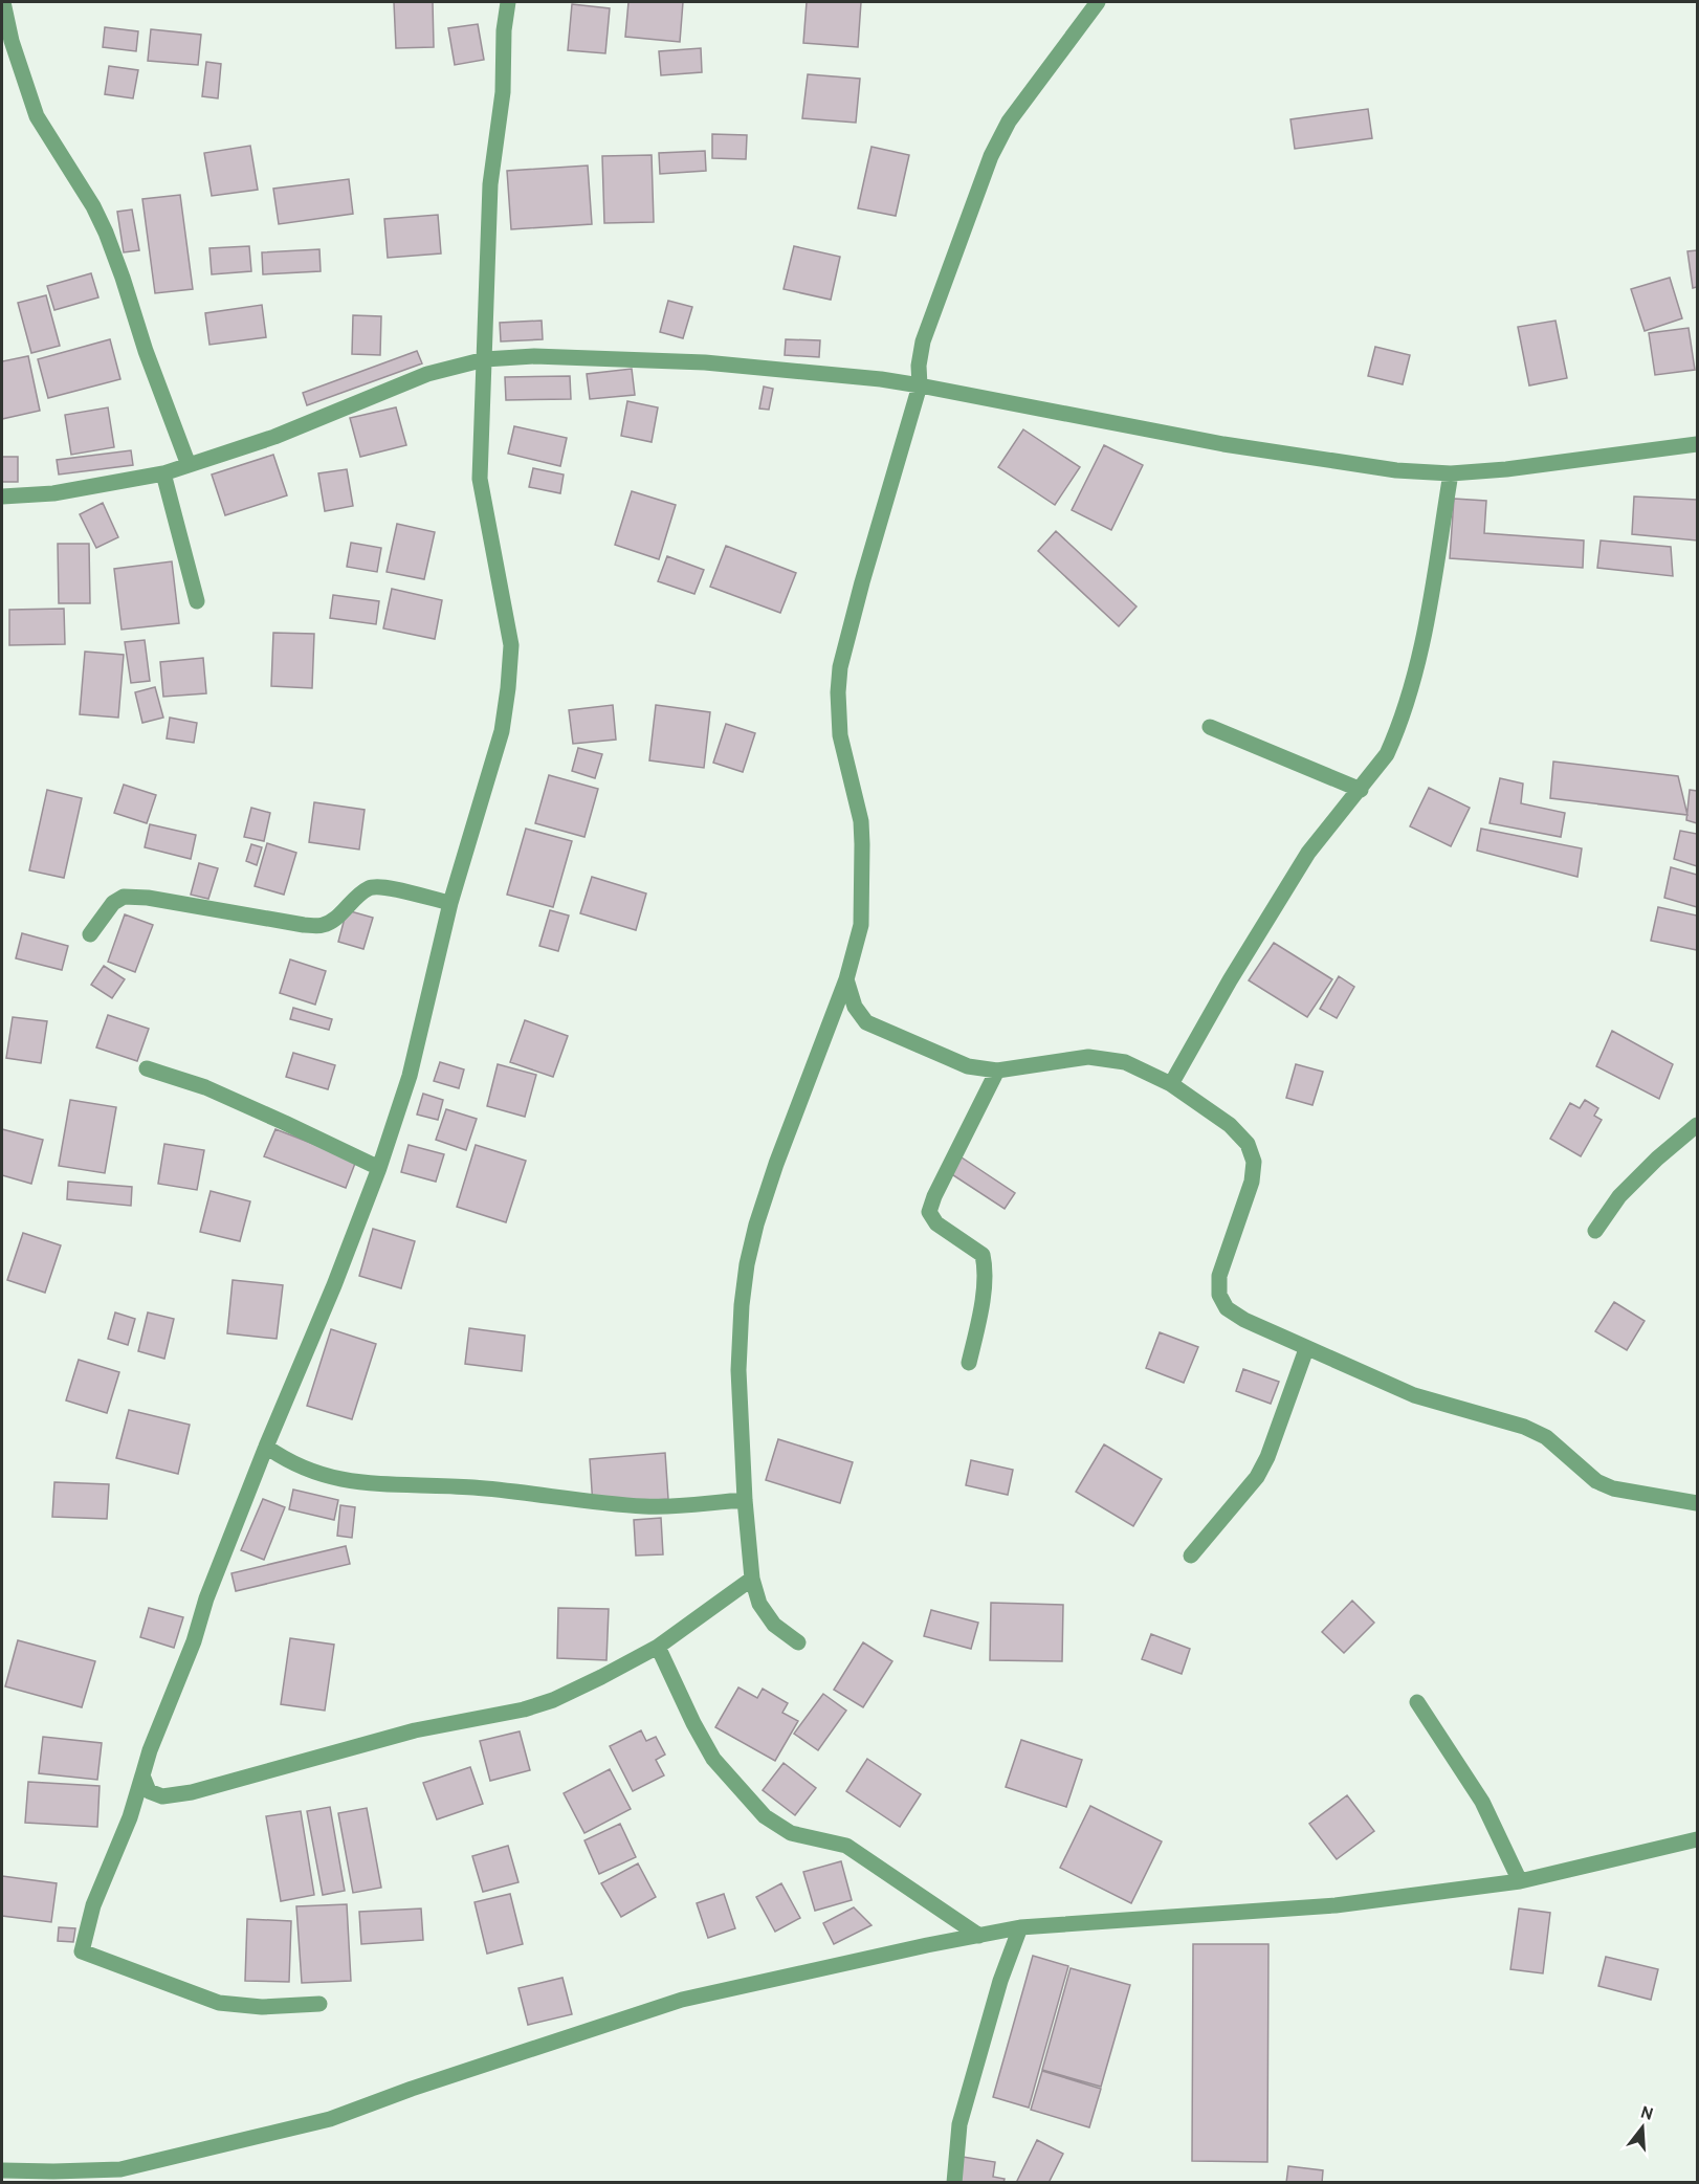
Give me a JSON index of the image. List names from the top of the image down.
{
  "north": "top"
}
